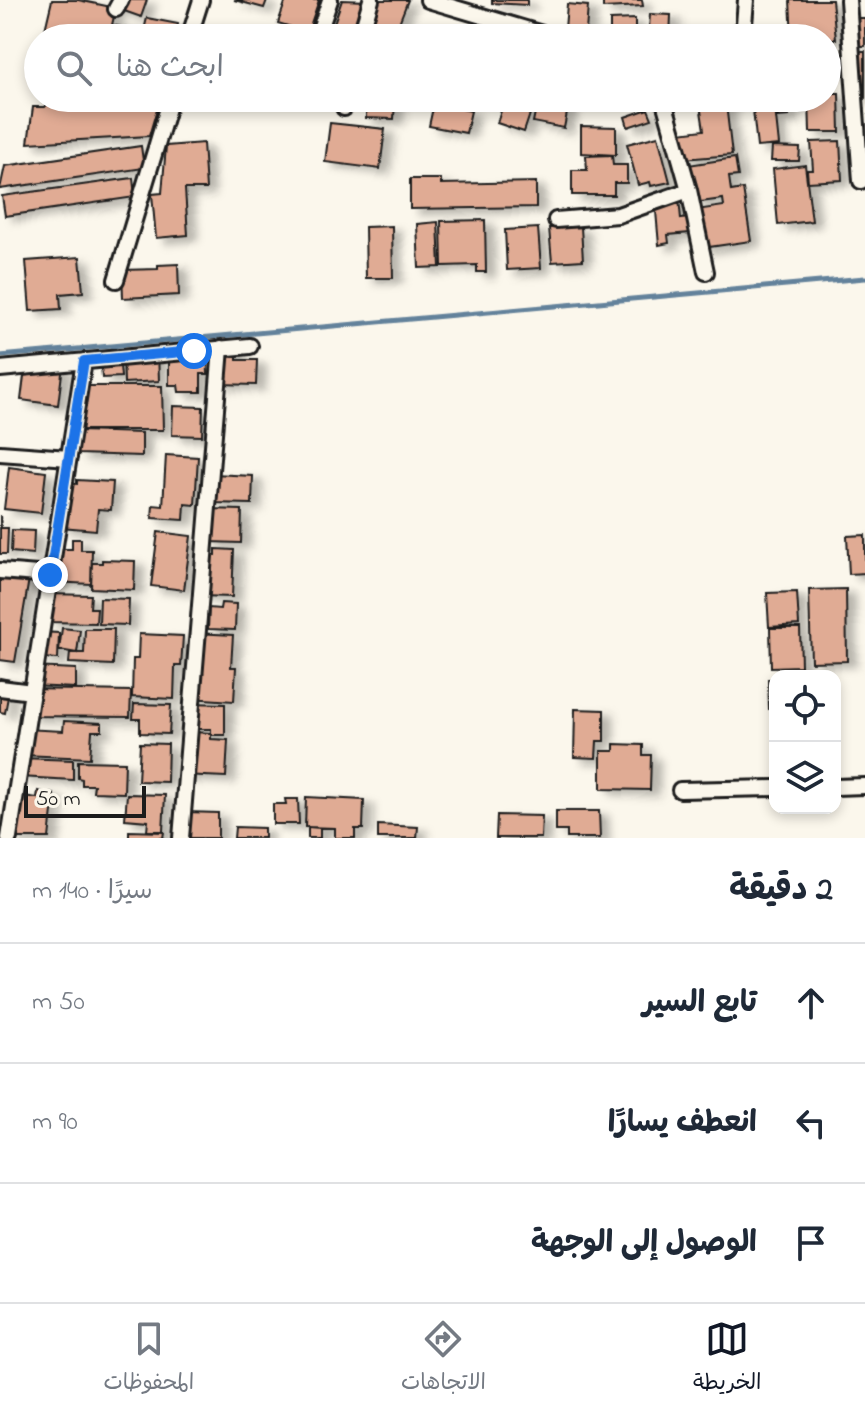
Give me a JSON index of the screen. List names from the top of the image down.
{
  "scale_bar": "50 m",
  "page": {
    "search": "ابحث هنا",
    "scale": "50 m",
    "heading": ["2 دقيقة", "سيرًا · 140 m"],
    "list": [
      ["تابع السير", "50 m"],
      ["انعطف يسارًا", "90 m"],
      "الوصول إلى الوجهة"
    ],
    "nav": ["الخريطة", "الاتجاهات", "المحفوظات"]
  }
}
